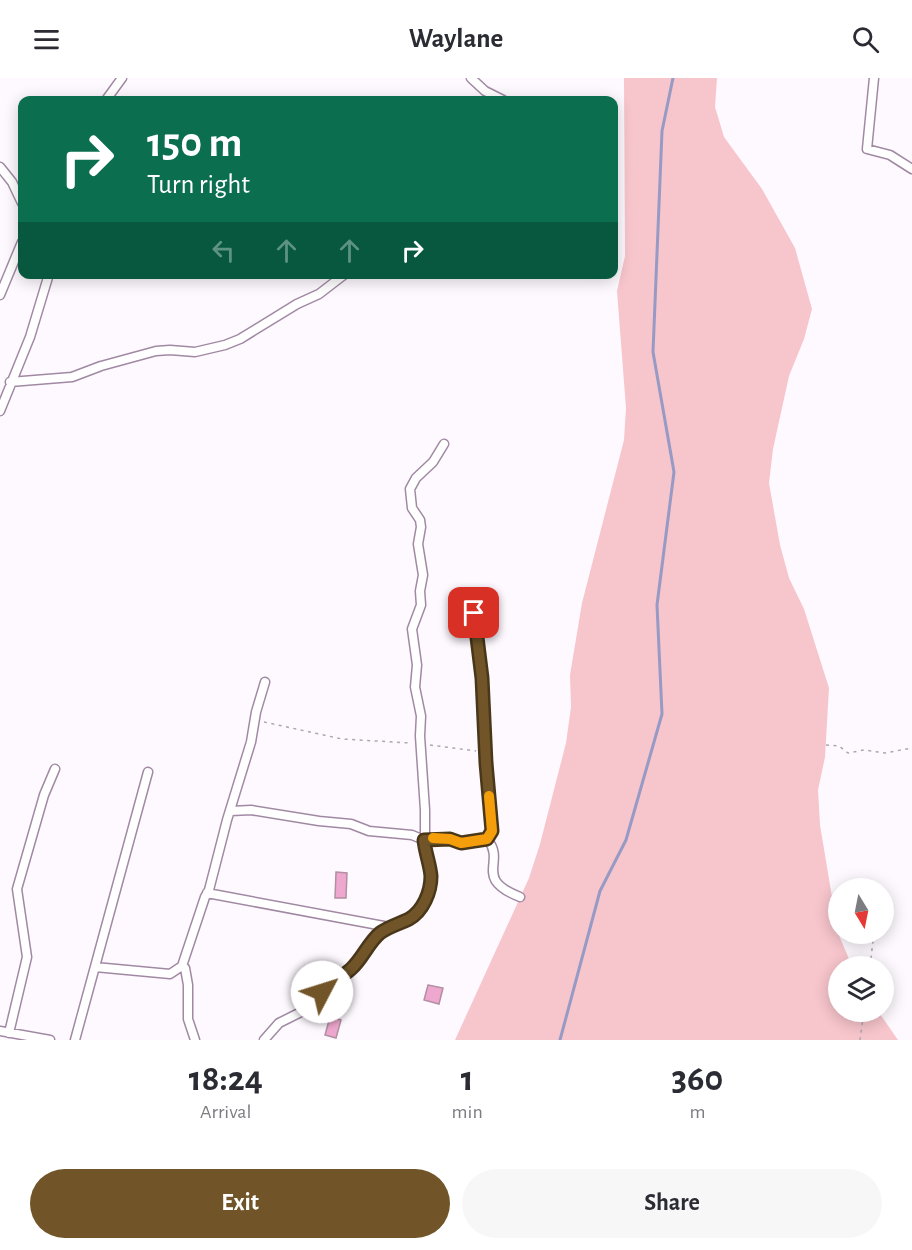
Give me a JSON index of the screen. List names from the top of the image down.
{
  "north": "bottom",
  "page": {
    "header": "Waylane",
    "turn": ["150 m", "Turn right"],
    "eta": [
      "18:24",
      "Arrival",
      "1",
      "min",
      "360",
      "m"
    ],
    "buttons": ["Exit", "Share"]
  }
}
